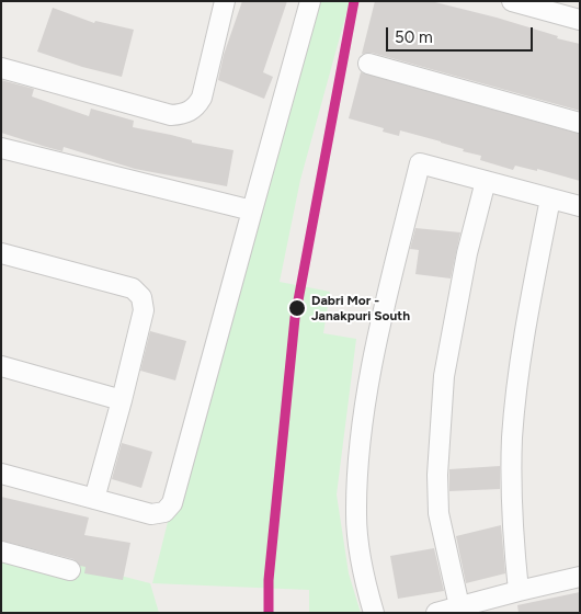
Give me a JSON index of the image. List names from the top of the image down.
{
  "places": ["Dabri Mor - Janakpuri South"],
  "scale_bar": "50 m"
}
